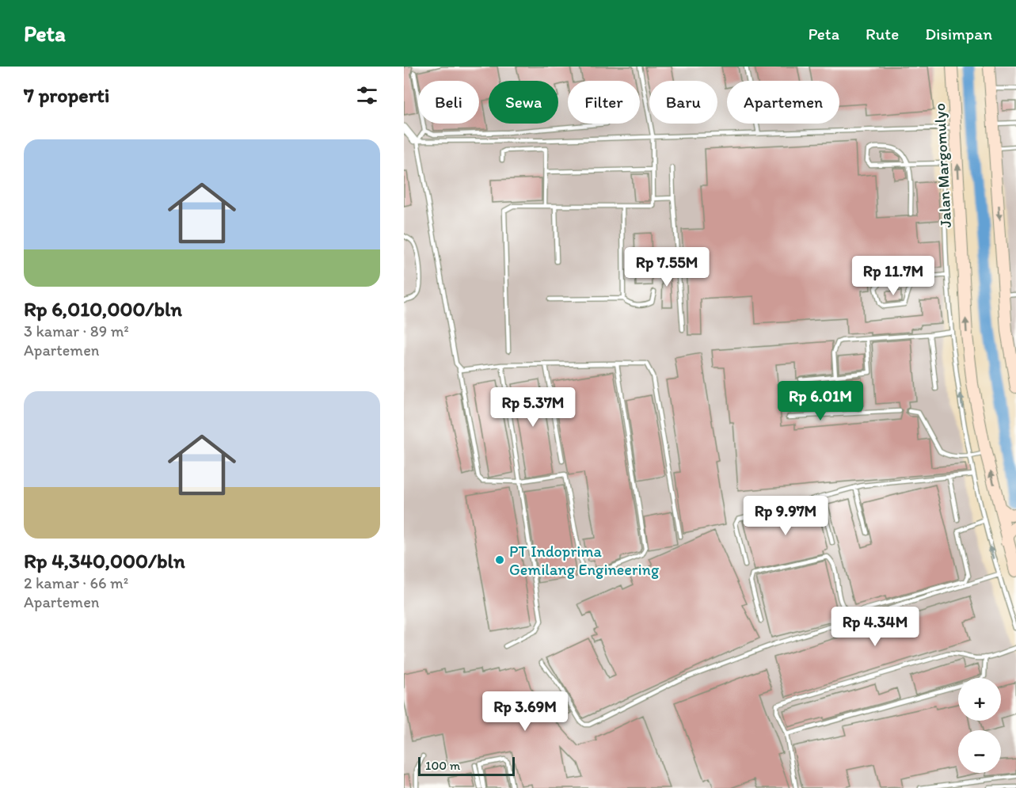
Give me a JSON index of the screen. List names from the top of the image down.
{
  "streets": {
    "main road": ["Jalan Margomulyo"]
  },
  "places": ["PT Indoprima Gemilang Engineering"],
  "scale_bar": "100 m",
  "page": {
    "header": "Peta",
    "nav": ["Peta", "Rute", "Disimpan"],
    "heading": "7 properti",
    "chip": [
      "Beli",
      "Sewa",
      "Filter",
      "Baru",
      "Apartemen"
    ],
    "list": [
      {
        "name": "Rp 6,010,000/bln",
        "note": "3 kamar · 89 m² · Apartemen"
      },
      {
        "name": "Rp 4,340,000/bln",
        "note": "2 kamar · 66 m² · Apartemen"
      }
    ],
    "price": [
      "Rp 7.55M",
      "Rp 11.7M",
      "Rp 6.01M",
      "Rp 5.37M",
      "Rp 9.97M",
      "Rp 4.34M",
      "Rp 3.69M"
    ],
    "map_buttons": ["+", "−"],
    "scale": "100 m"
  }
}
